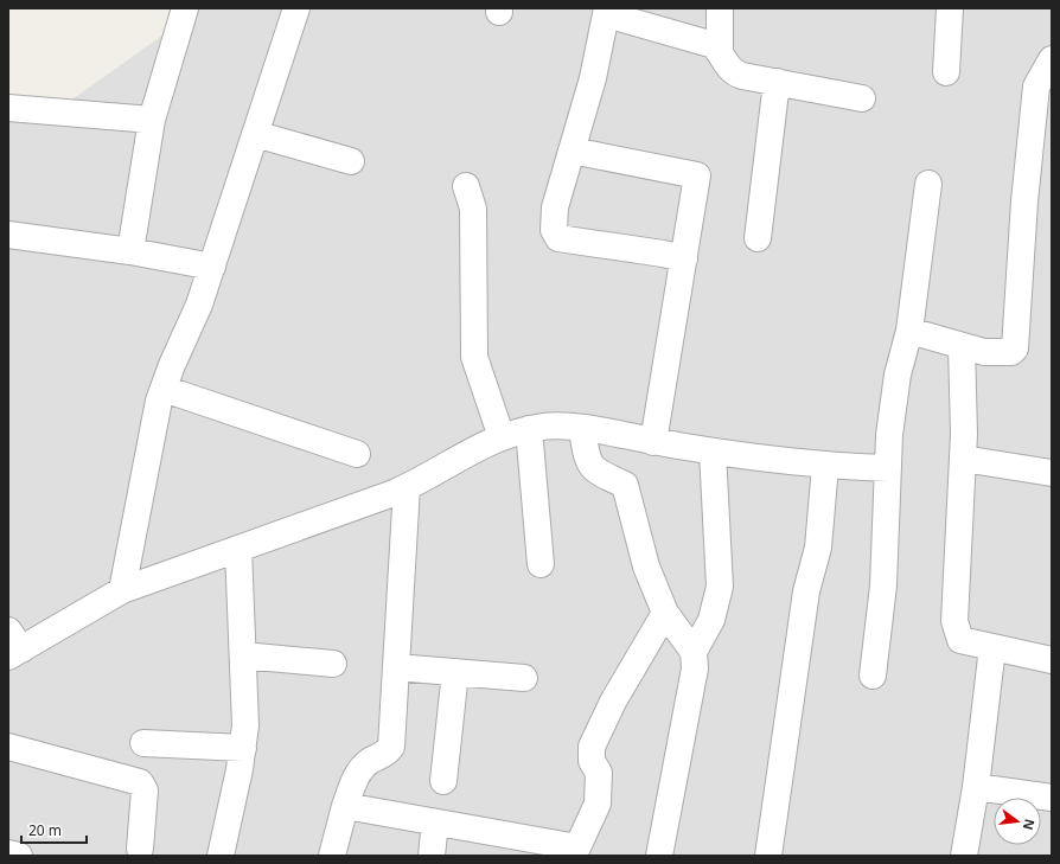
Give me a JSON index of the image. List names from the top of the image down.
{
  "scale_bar": "20 m",
  "north": "right"
}
